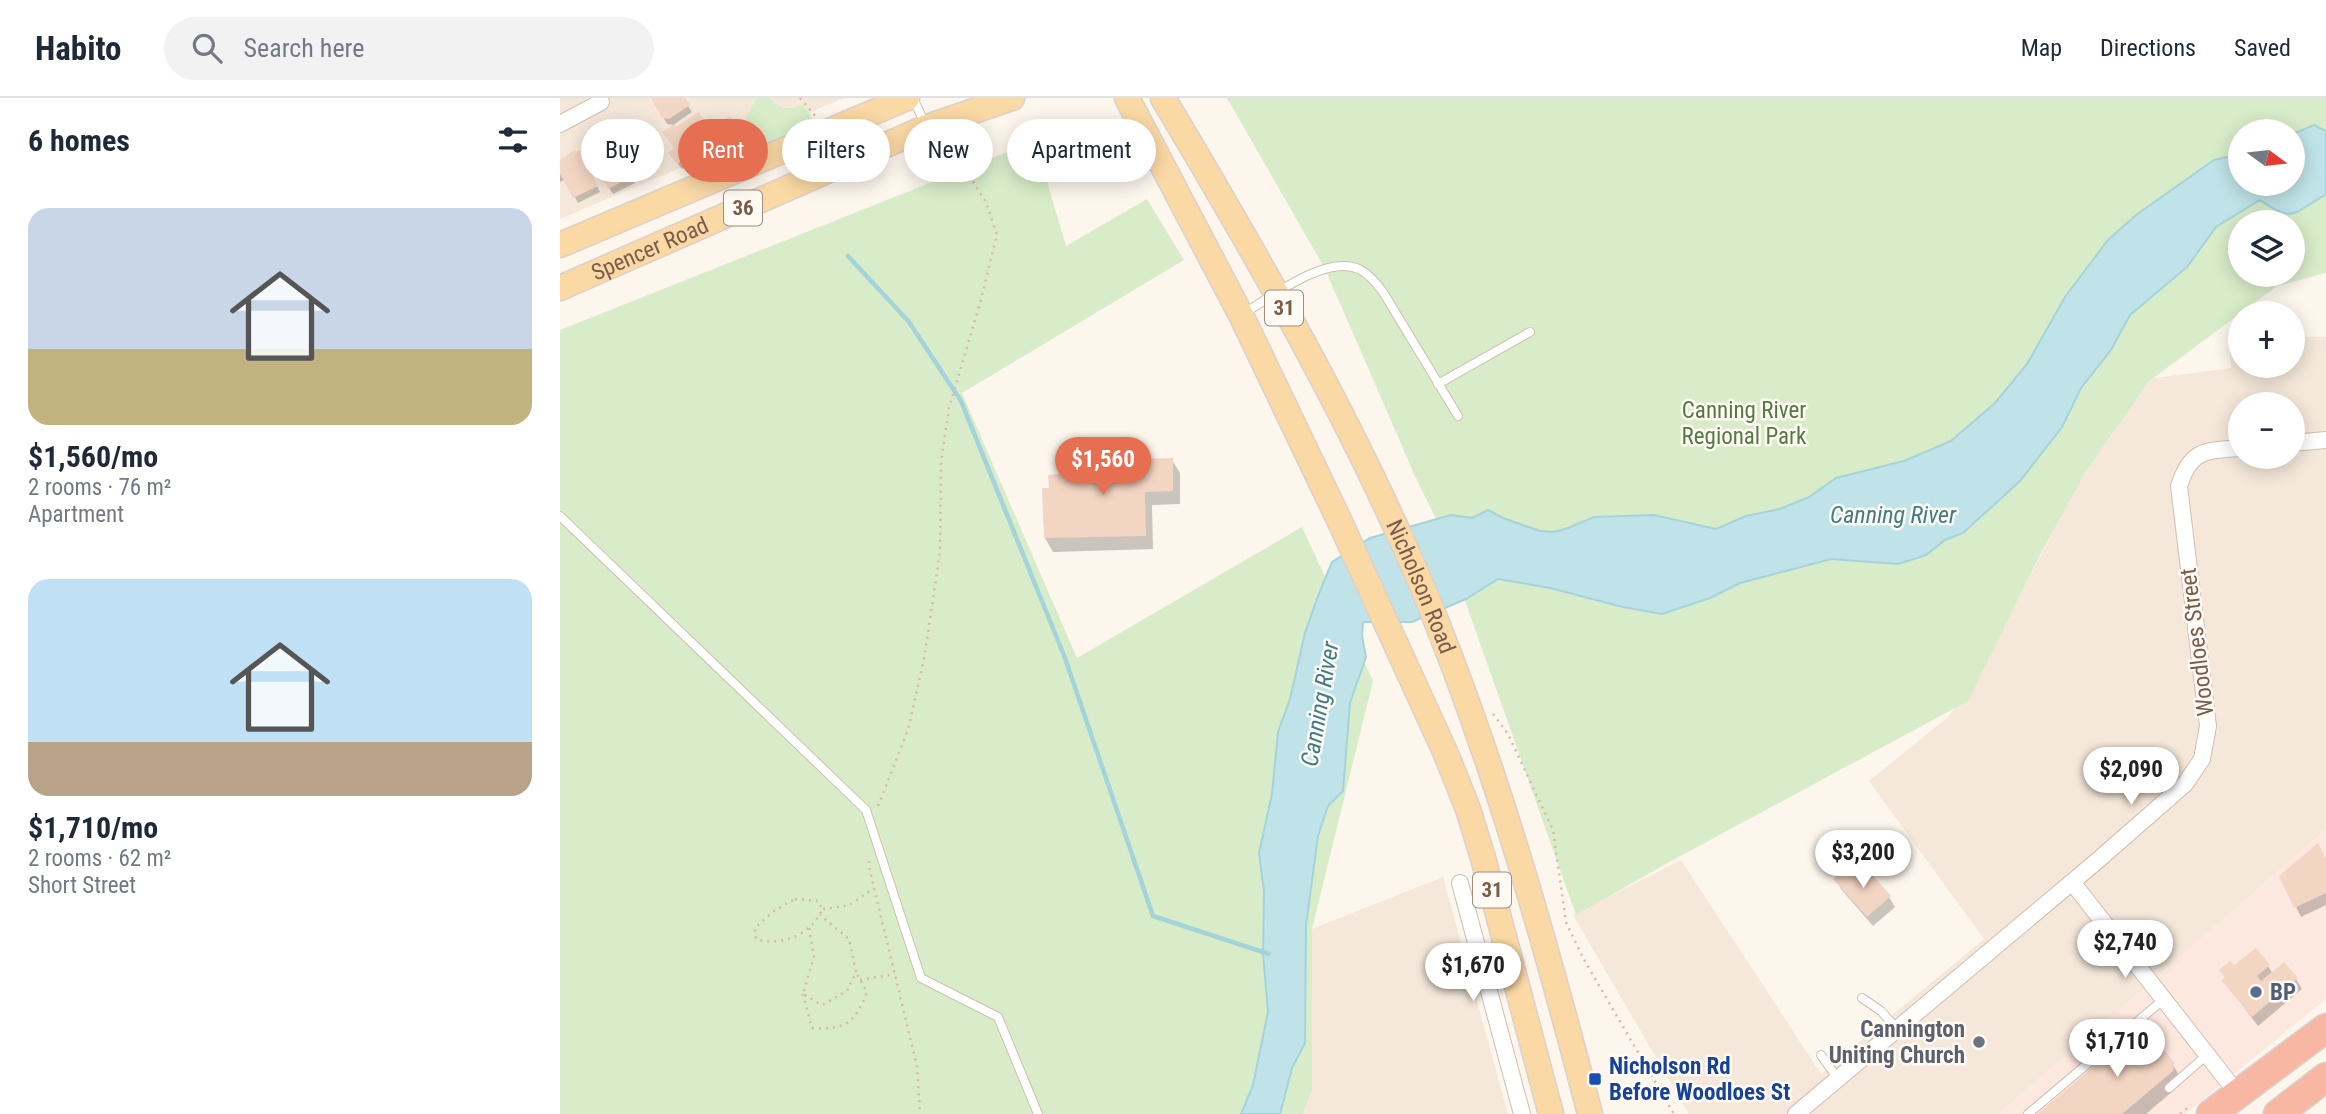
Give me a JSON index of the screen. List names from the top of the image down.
{
  "streets": {
    "main road": [
      "36",
      "Spencer Road",
      "31",
      "Nicholson Road"
    ],
    "street": ["Woodloes Street"]
  },
  "water": ["Canning River"],
  "parks": ["Canning River Regional Park"],
  "places": {
    "other": ["BP", "Cannington Uniting Church"],
    "transit": ["Nicholson Rd Before Woodloes St"]
  },
  "north": "right",
  "page": {
    "header": "Habito",
    "search": "Search here",
    "nav": ["Map", "Directions", "Saved"],
    "heading": "6 homes",
    "map_buttons": ["+", "−"],
    "chip": [
      "Buy",
      "Rent",
      "Filters",
      "New",
      "Apartment"
    ],
    "list": [
      {
        "name": "$1,560/mo",
        "note": "2 rooms · 76 m² · Apartment"
      },
      {
        "name": "$1,710/mo",
        "note": "2 rooms · 62 m² · Short Street"
      }
    ],
    "price": [
      "$1,560",
      "$2,090",
      "$3,200",
      "$2,740",
      "$1,670",
      "$1,710"
    ]
  }
}
